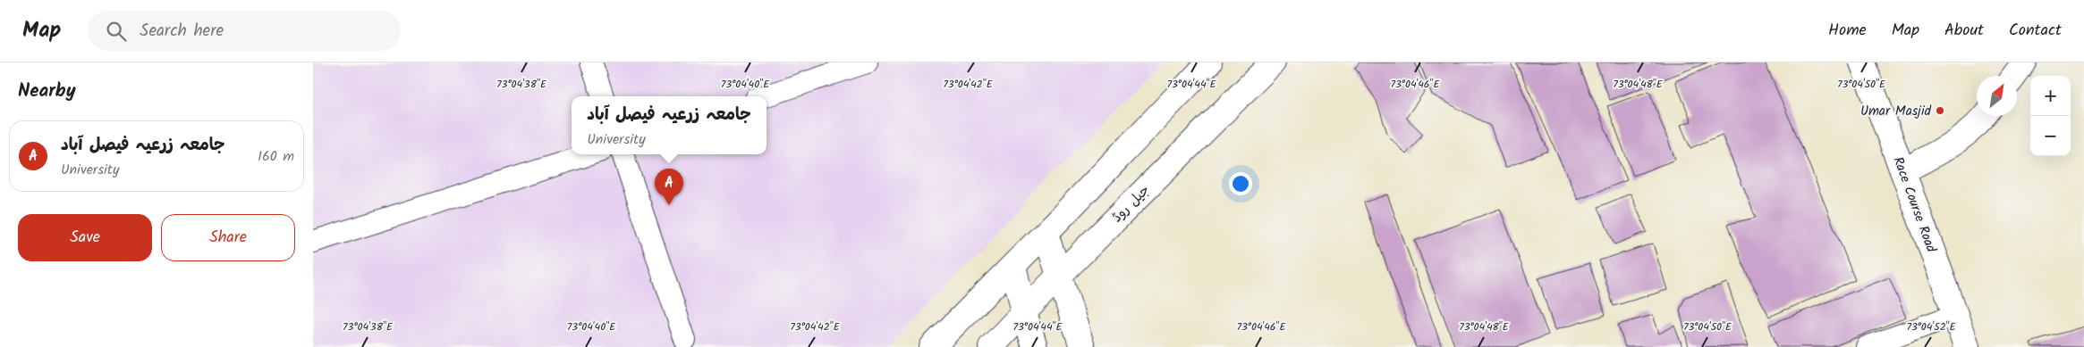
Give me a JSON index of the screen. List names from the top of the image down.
{
  "streets": {
    "main road": ["جیل روڈ", "Race Course Road"]
  },
  "places": ["Umar Masjid"],
  "north": "top right",
  "page": {
    "header": "Map",
    "search": "Search here",
    "nav": [
      "Home",
      "Map",
      "About",
      "Contact"
    ],
    "heading": "Nearby",
    "map_buttons": ["+", "−"],
    "popup": ["جامعہ زرعیہ فیصل آباد", "University"],
    "list": [
      {
        "mark": "A",
        "name": "جامعہ زرعیہ فیصل آباد",
        "note": "University",
        "value": "160 m"
      }
    ],
    "pins": "A",
    "buttons": ["Save", "Share"]
  },
  "coordinates": [
    "73°04'38\"E",
    "73°04'40\"E",
    "73°04'42\"E",
    "73°04'48\"E",
    "73°04'50\"E",
    "73°04'44\"E",
    "73°04'46\"E",
    "73°04'52\"E"
  ]
}
